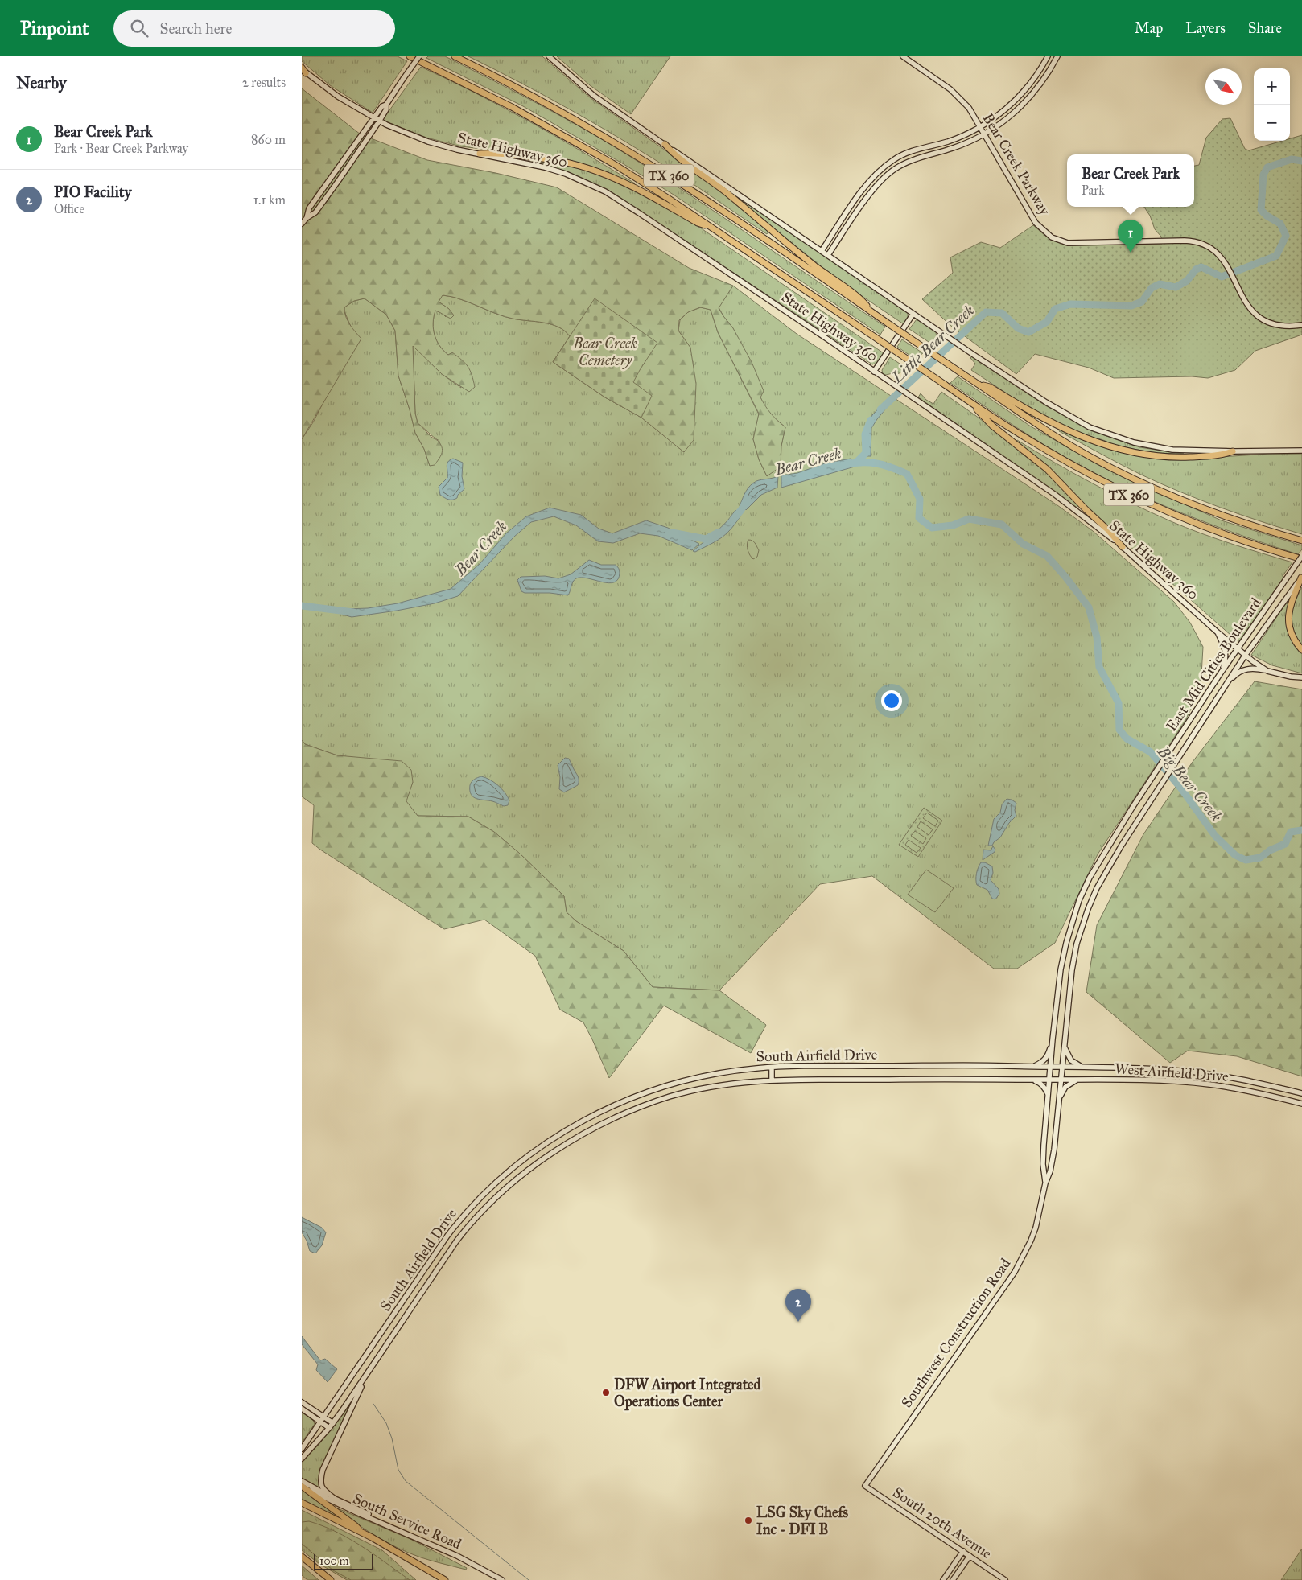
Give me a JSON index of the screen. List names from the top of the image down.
{
  "streets": {
    "highway": ["TX 360"],
    "main road": [
      "State Highway 360",
      "Bear Creek Parkway",
      "East Mid Cities Boulevard",
      "South Airfield Drive",
      "West Airfield Drive",
      "Southwest Construction Road",
      "South Service Road",
      "South 20th Avenue"
    ]
  },
  "crossings": [
    ["State Highway 360", "East Mid Cities Boulevard"],
    ["East Mid Cities Boulevard", "South Airfield Drive"],
    ["East Mid Cities Boulevard", "West Airfield Drive"],
    ["East Mid Cities Boulevard", "Southwest Construction Road"],
    ["South Airfield Drive", "West Airfield Drive"],
    ["South Airfield Drive", "Southwest Construction Road"],
    ["West Airfield Drive", "Southwest Construction Road"],
    ["Southwest Construction Road", "South 20th Avenue"]
  ],
  "water": ["Little Bear Creek", "Bear Creek", "Big Bear Creek"],
  "parks": ["Bear Creek Cemetery"],
  "places": ["DFW Airport Integrated Operations Center", "LSG Sky Chefs Inc - DFI B"],
  "scale_bar": "100 m",
  "north": "bottom right",
  "page": {
    "header": "Pinpoint",
    "search": "Search here",
    "nav": ["Map", "Layers", "Share"],
    "heading": ["Nearby", "2 results"],
    "map_buttons": ["+", "−"],
    "list": [
      {
        "mark": "1",
        "name": "Bear Creek Park",
        "note": "Park · Bear Creek Parkway",
        "value": "860 m"
      },
      {
        "mark": "2",
        "name": "PIO Facility",
        "note": "Office",
        "value": "1.1 km"
      }
    ],
    "popup": ["Bear Creek Park", "Park"],
    "pins": ["1", "2"],
    "scale": "100 m"
  }
}
